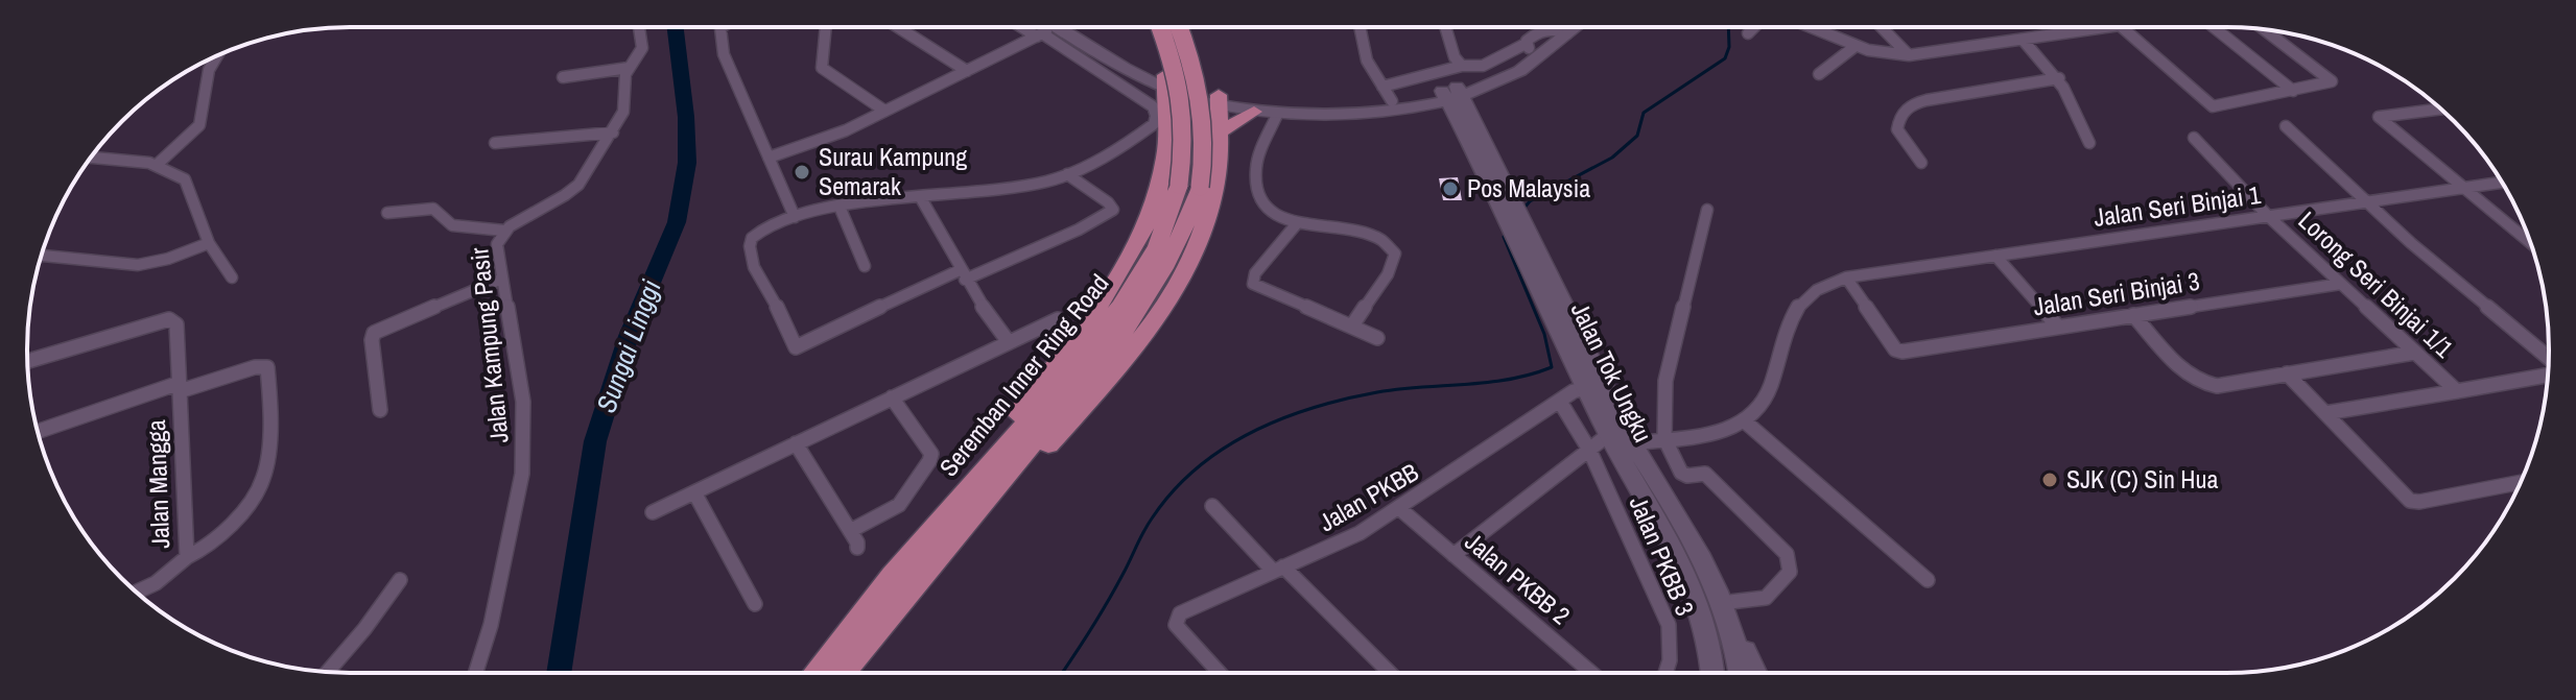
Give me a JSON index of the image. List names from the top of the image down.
{
  "streets": {
    "main road": ["Jalan Tok Ungku", "Seremban Inner Ring Road"],
    "street": [
      "Jalan Seri Binjai 1",
      "Lorong Seri Binjai 1/1",
      "Jalan Seri Binjai 3",
      "Jalan Kampung Pasir",
      "Jalan Mangga",
      "Jalan PKBB",
      "Jalan PKBB 3",
      "Jalan PKBB 2"
    ]
  },
  "crossings": [
    ["Jalan Seri Binjai 1", "Lorong Seri Binjai 1/1"],
    ["Jalan Seri Binjai 1", "Jalan Seri Binjai 3"],
    ["Lorong Seri Binjai 1/1", "Jalan Seri Binjai 3"],
    ["Jalan Tok Ungku", "Jalan PKBB"],
    ["Jalan PKBB", "Jalan PKBB 3"],
    ["Jalan PKBB", "Jalan PKBB 2"]
  ],
  "water": ["Sungai Linggi"],
  "places": ["Surau Kampung Semarak", "Pos Malaysia", "SJK (C) Sin Hua"]
}
